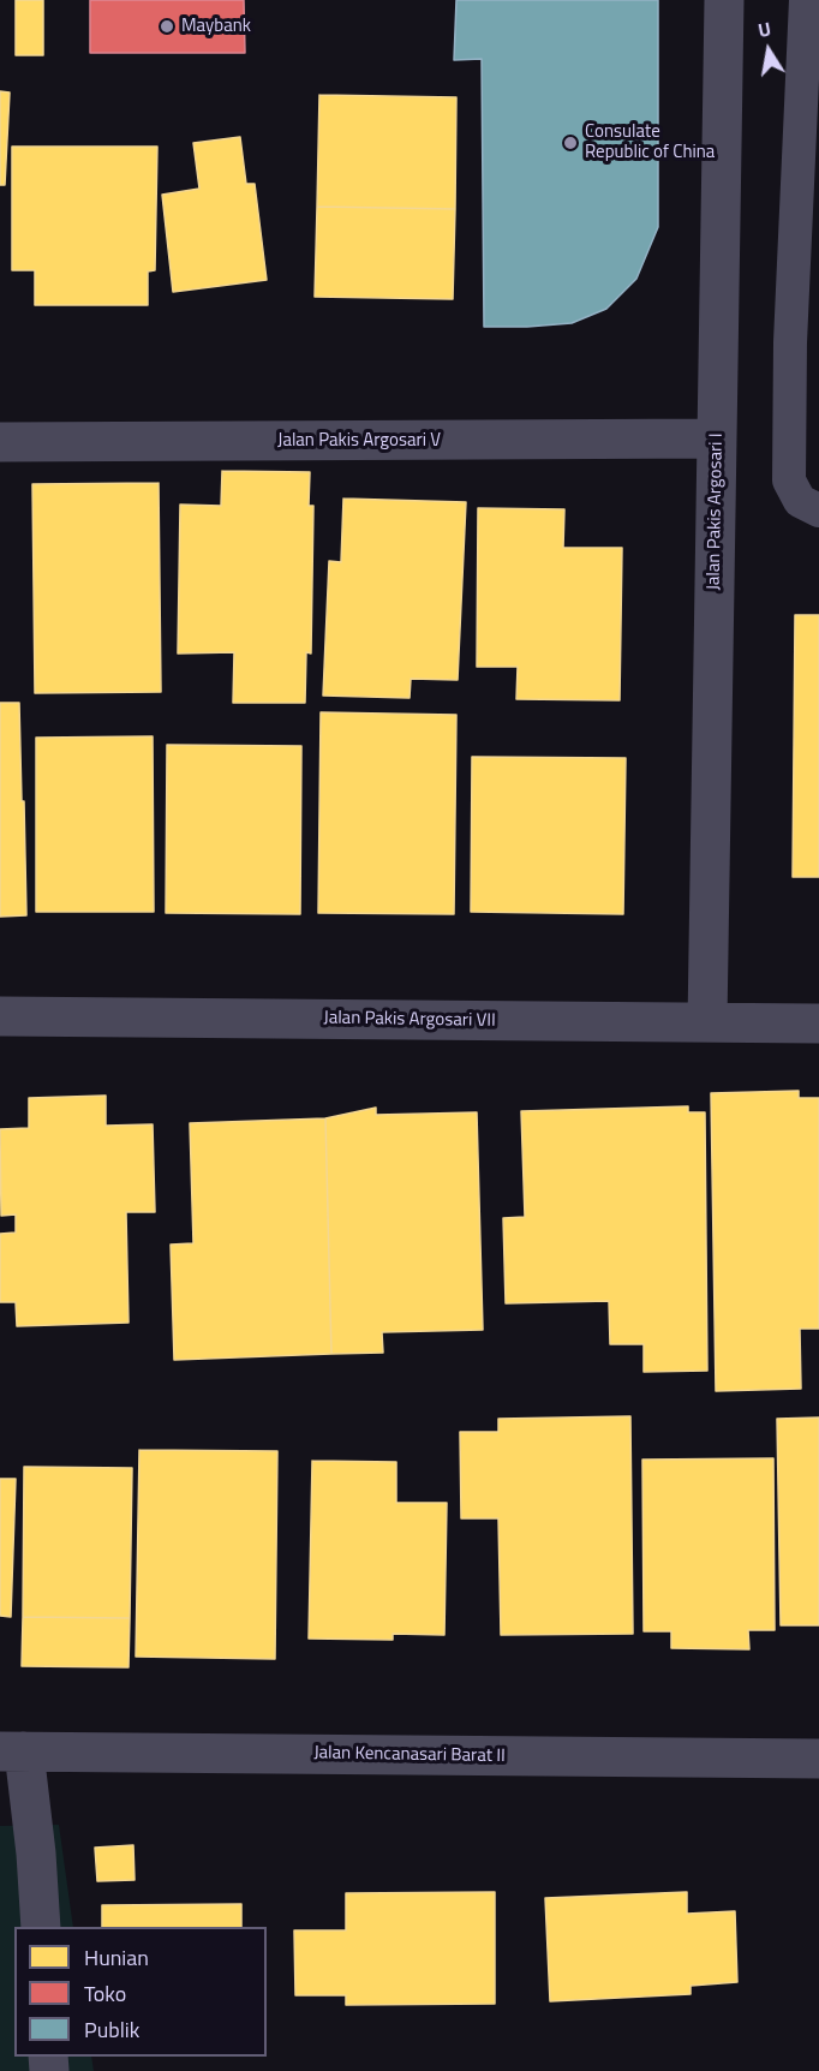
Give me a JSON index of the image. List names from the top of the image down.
{
  "streets": {
    "street": [
      "Jalan Pakis Argosari V",
      "Jalan Pakis Argosari I",
      "Jalan Pakis Argosari VII",
      "Jalan Kencanasari Barat II"
    ]
  },
  "crossings": [
    ["Jalan Pakis Argosari V", "Jalan Pakis Argosari I"],
    ["Jalan Pakis Argosari I", "Jalan Pakis Argosari VII"]
  ],
  "places": ["Maybank", "Consulate Republic of China"],
  "legend": ["Hunian", "Toko", "Publik"],
  "north": "top"
}
